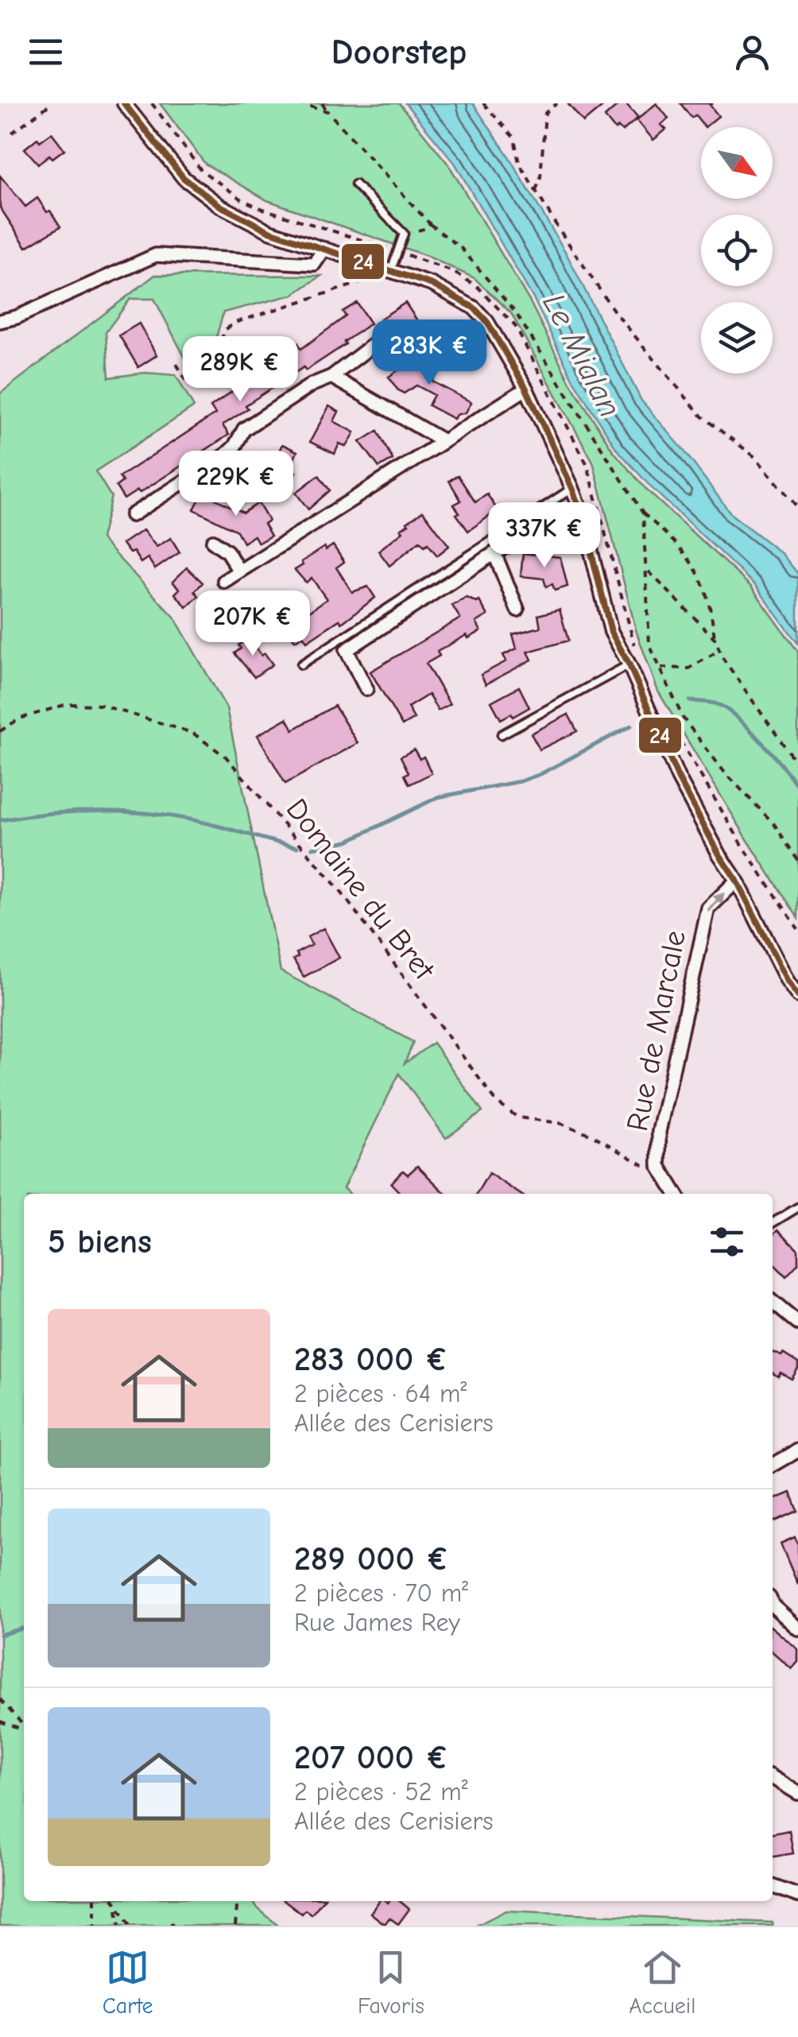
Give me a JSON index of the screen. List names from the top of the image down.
{
  "streets": {
    "street": ["Rue de Marcale"],
    "path": ["Domaine du Bret"]
  },
  "crossings": [
    ["Domaine du Bret", "Rue de Marcale"]
  ],
  "one_way": ["Rue de Marcale"],
  "water": ["Le Mialan"],
  "lines": ["transit line 24"],
  "north": "bottom right",
  "page": {
    "header": "Doorstep",
    "price": [
      "283K €",
      "289K €",
      "229K €",
      "337K €",
      "207K €"
    ],
    "heading": "5 biens",
    "list": [
      {
        "name": "283 000 €",
        "note": "2 pièces · 64 m² · Allée des Cerisiers"
      },
      {
        "name": "289 000 €",
        "note": "2 pièces · 70 m² · Rue James Rey"
      },
      {
        "name": "207 000 €",
        "note": "2 pièces · 52 m² · Allée des Cerisiers"
      }
    ],
    "tabs": ["Carte", "Favoris", "Accueil"]
  }
}
